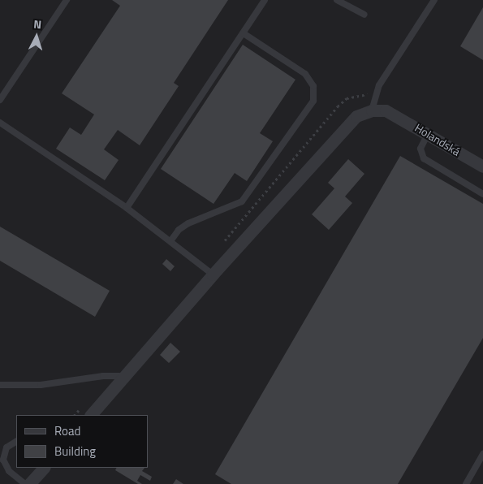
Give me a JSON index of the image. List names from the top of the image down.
{
  "streets": {
    "street": ["Holandská"]
  },
  "legend": ["Road", "Building"],
  "north": "top"
}
